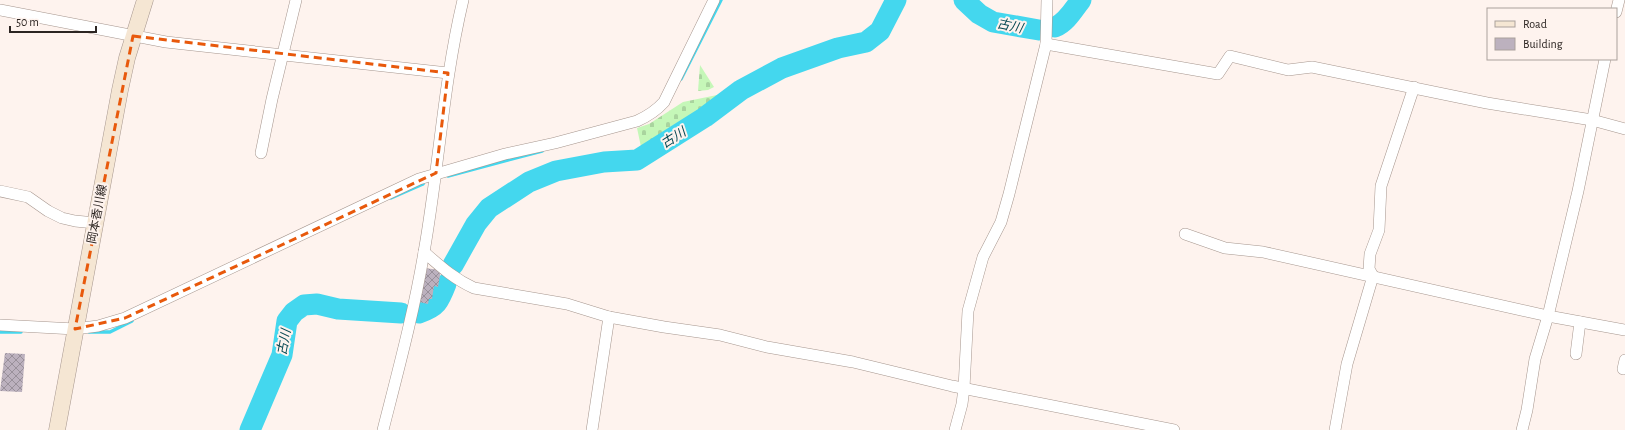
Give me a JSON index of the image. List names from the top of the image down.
{
  "streets": {
    "main road": ["岡本香川線"]
  },
  "water": ["古川"],
  "legend": ["Road", "Building"],
  "scale_bar": "50 m"
}
